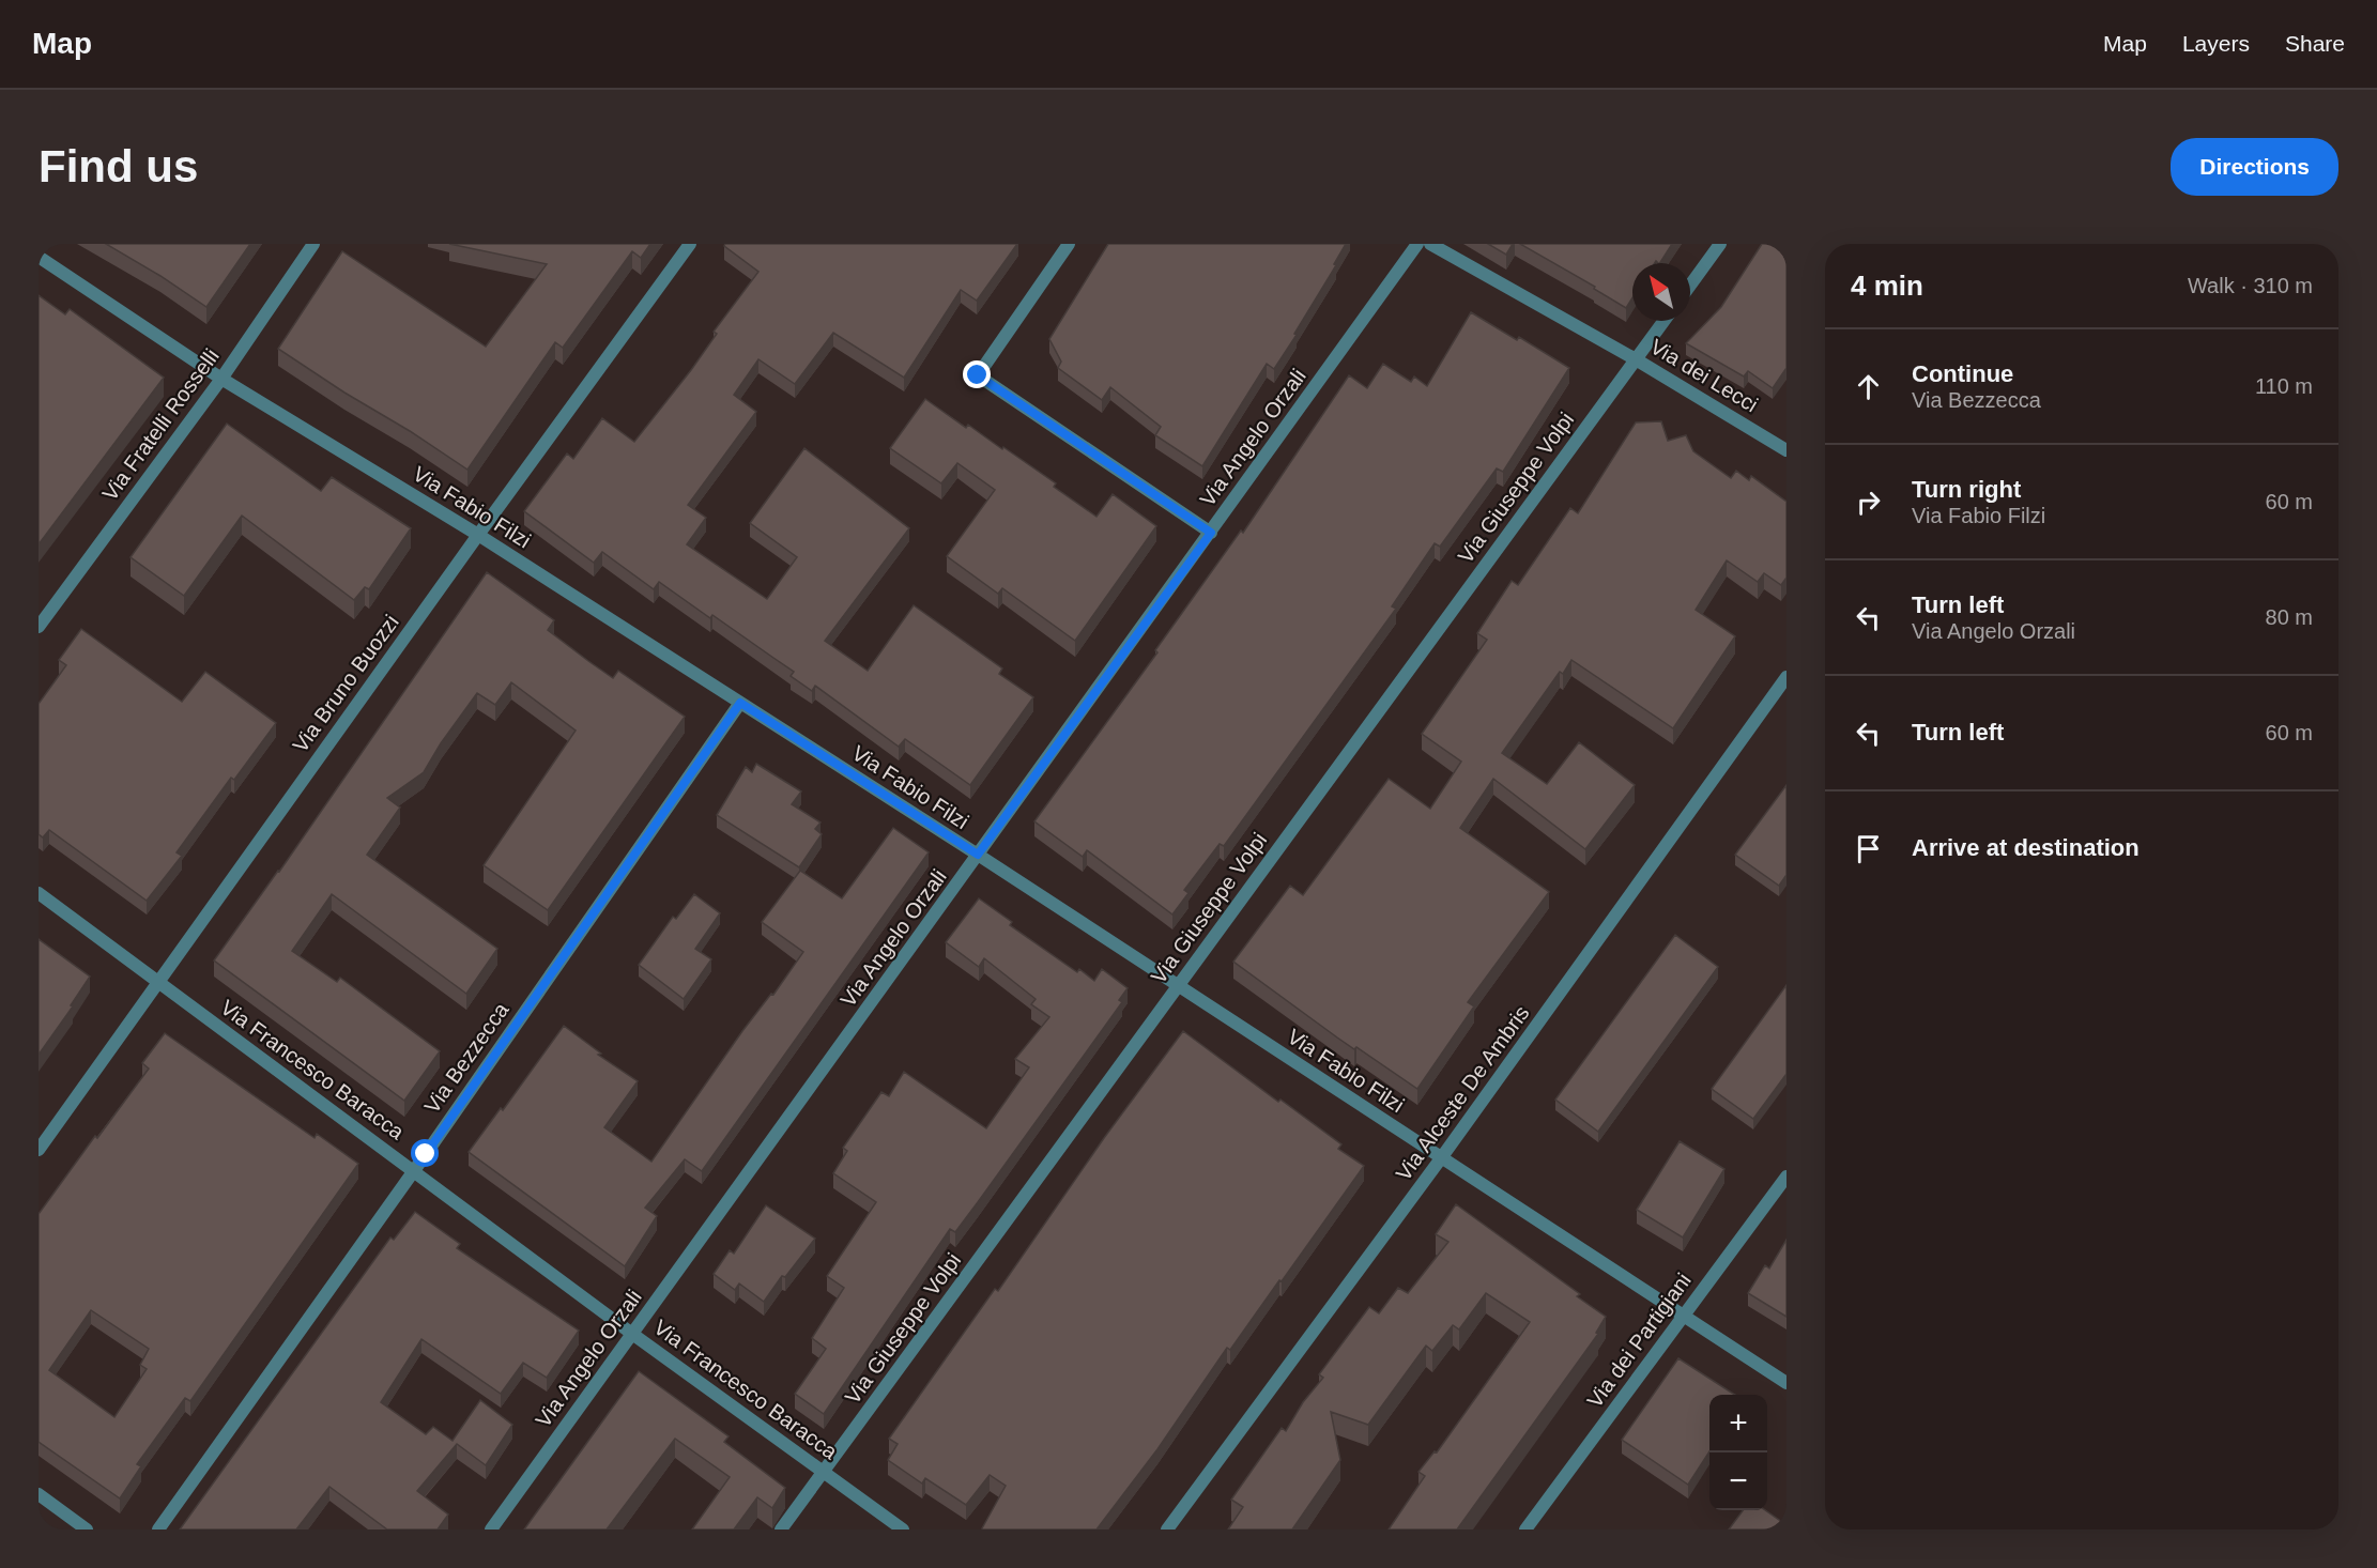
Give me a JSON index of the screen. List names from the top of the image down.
{
  "streets": {
    "street": [
      "Via dei Lecci",
      "Via Fratelli Rosselli",
      "Via Angelo Orzali",
      "Via Giuseppe Volpi",
      "Via Fabio Filzi",
      "Via Bruno Buozzi",
      "Via Bezzecca",
      "Via Francesco Baracca",
      "Via Alceste De Ambris",
      "Via dei Partigiani"
    ]
  },
  "crossings": [
    ["Via dei Lecci", "Via Giuseppe Volpi"],
    ["Via Fratelli Rosselli", "Via Fabio Filzi"],
    ["Via Angelo Orzali", "Via Fabio Filzi"],
    ["Via Angelo Orzali", "Via Francesco Baracca"],
    ["Via Giuseppe Volpi", "Via Fabio Filzi"],
    ["Via Giuseppe Volpi", "Via Francesco Baracca"],
    ["Via Fabio Filzi", "Via Bruno Buozzi"],
    ["Via Fabio Filzi", "Via Bezzecca"],
    ["Via Fabio Filzi", "Via Alceste De Ambris"],
    ["Via Fabio Filzi", "Via dei Partigiani"],
    ["Via Bruno Buozzi", "Via Francesco Baracca"],
    ["Via Bezzecca", "Via Francesco Baracca"]
  ],
  "north": "top left",
  "page": {
    "header": "Map",
    "nav": ["Map", "Layers", "Share"],
    "buttons": "Directions",
    "title": "Find us",
    "heading": ["4 min", "Walk · 310 m"],
    "list": [
      ["Continue", "Via Bezzecca", "110 m"],
      ["Turn right", "Via Fabio Filzi", "60 m"],
      ["Turn left", "Via Angelo Orzali", "80 m"],
      ["Turn left", "60 m"],
      "Arrive at destination"
    ],
    "map_buttons": ["+", "−"]
  }
}
